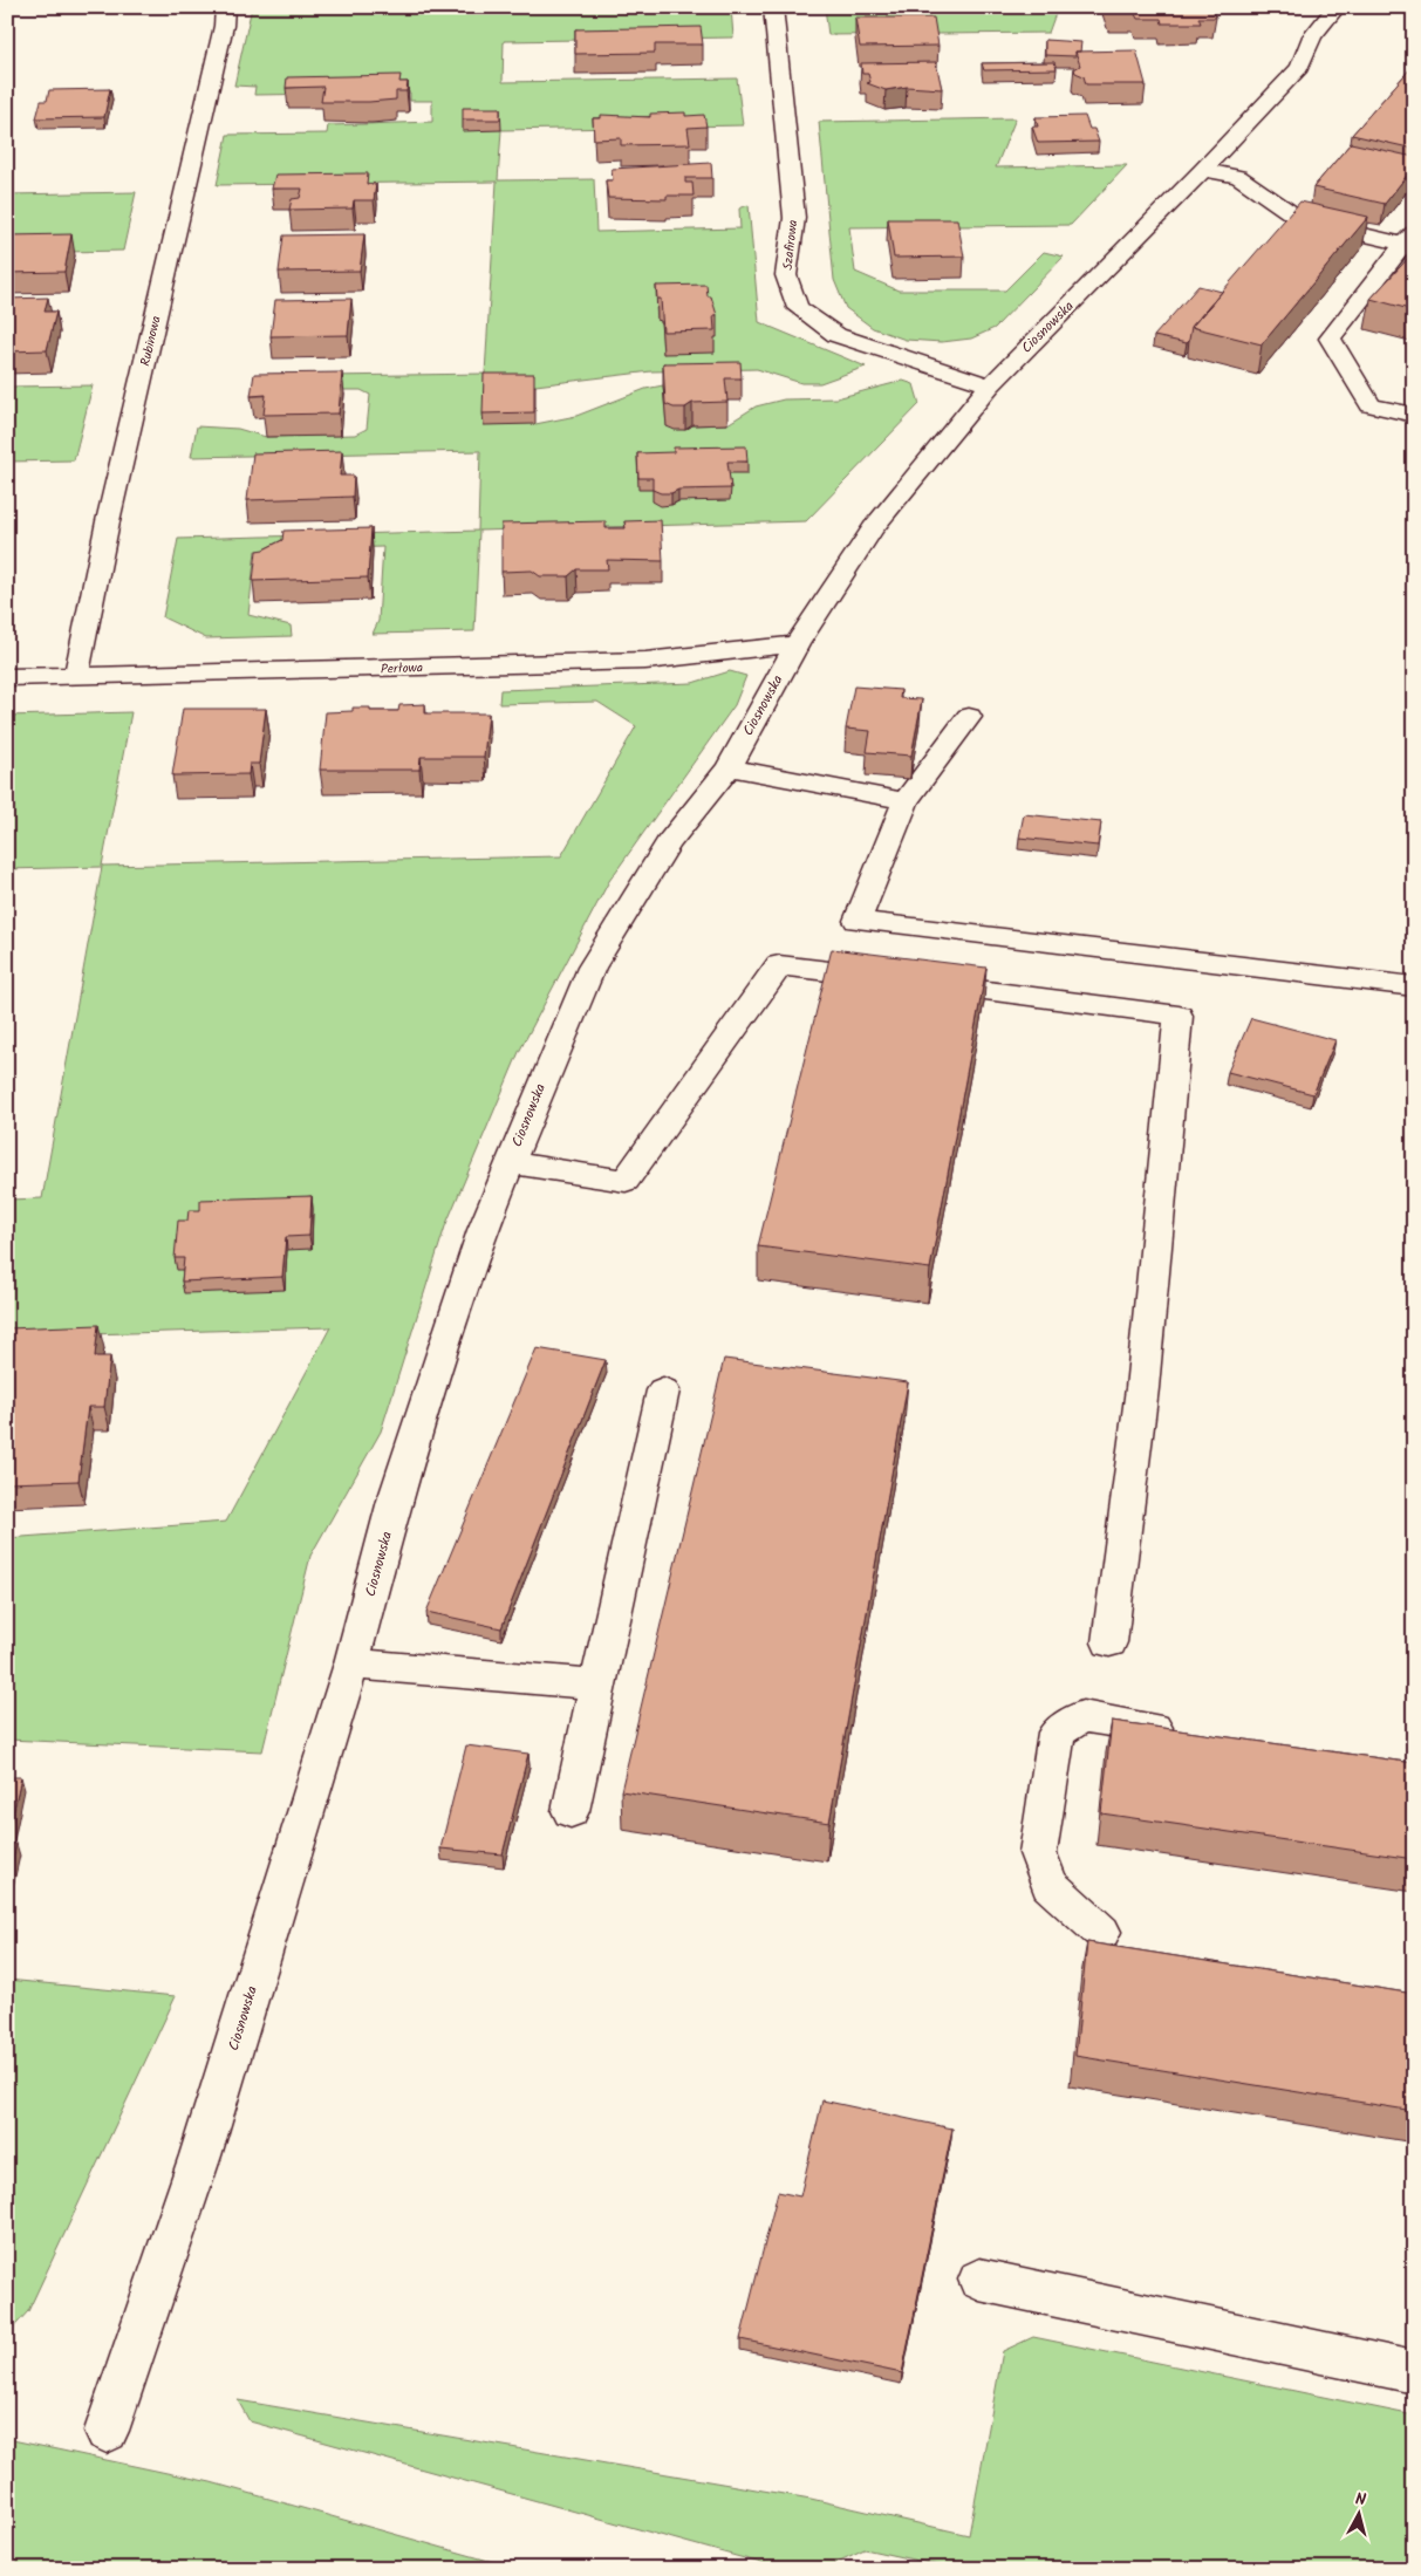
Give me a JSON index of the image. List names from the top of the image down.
{
  "streets": {
    "street": [
      "Szafirowa",
      "Ciosnowska",
      "Rubinowa",
      "Perłowa"
    ]
  },
  "crossings": [
    ["Szafirowa", "Ciosnowska"],
    ["Ciosnowska", "Perłowa"],
    ["Rubinowa", "Perłowa"]
  ],
  "north": "top"
}
